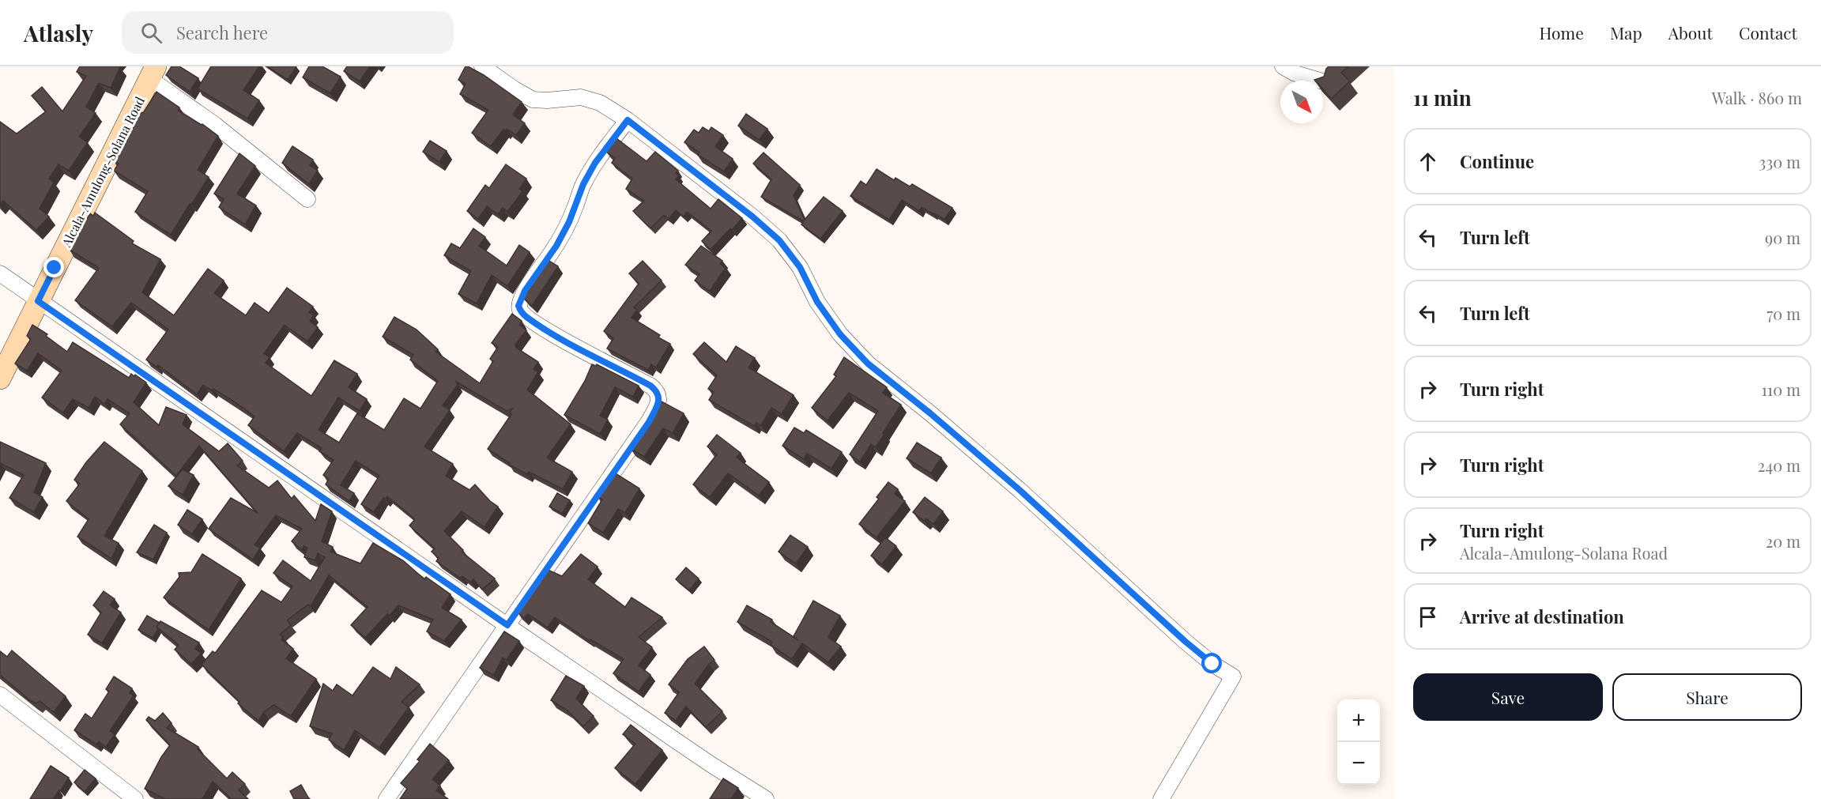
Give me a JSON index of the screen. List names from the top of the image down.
{
  "streets": {
    "main road": ["Alcala-Amulong-Solana Road"]
  },
  "north": "bottom right",
  "page": {
    "header": "Atlasly",
    "search": "Search here",
    "nav": [
      "Home",
      "Map",
      "About",
      "Contact"
    ],
    "heading": ["11 min", "Walk · 860 m"],
    "list": [
      ["Continue", "330 m"],
      ["Turn left", "90 m"],
      ["Turn left", "70 m"],
      ["Turn right", "110 m"],
      ["Turn right", "240 m"],
      ["Turn right", "Alcala-Amulong-Solana Road", "20 m"],
      "Arrive at destination"
    ],
    "buttons": ["Save", "Share"],
    "map_buttons": ["+", "−"]
  }
}
